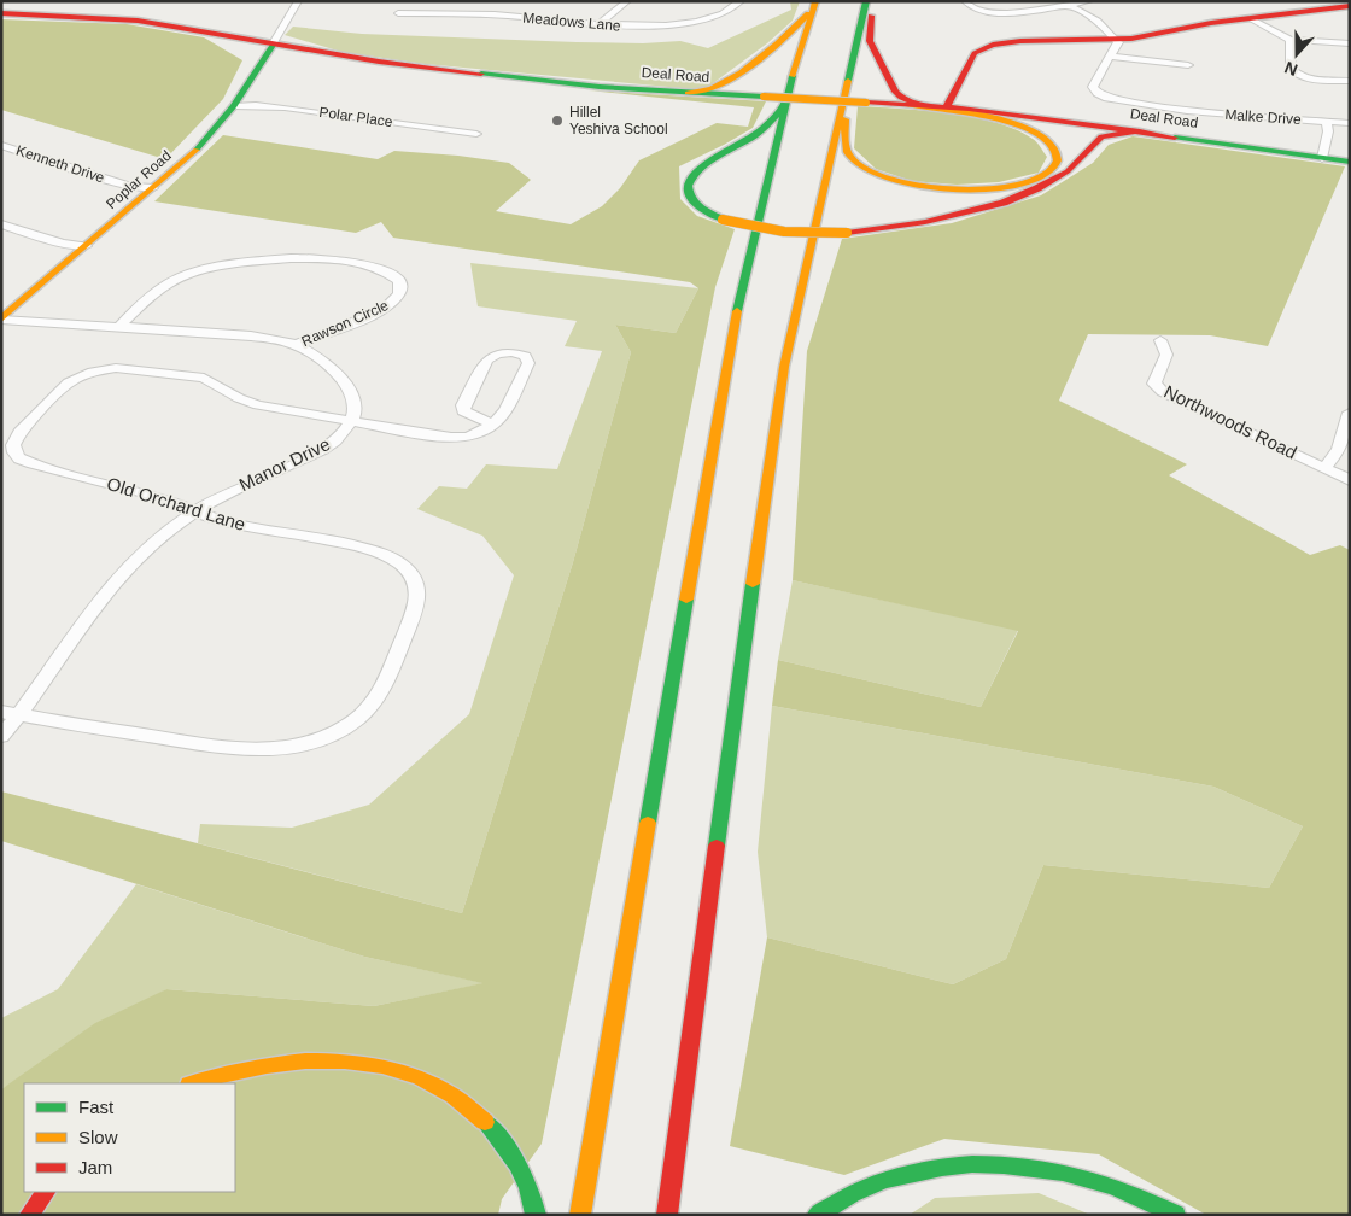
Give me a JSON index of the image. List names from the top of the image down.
{
  "streets": {
    "main road": ["Deal Road", "Poplar Road"],
    "street": [
      "Meadows Lane",
      "Polar Place",
      "Malke Drive",
      "Kenneth Drive",
      "Rawson Circle",
      "Northwoods Road",
      "Manor Drive",
      "Old Orchard Lane"
    ]
  },
  "crossings": [
    ["Deal Road", "Poplar Road"],
    ["Polar Place", "Poplar Road"],
    ["Kenneth Drive", "Poplar Road"],
    ["Manor Drive", "Old Orchard Lane"]
  ],
  "places": ["Hillel Yeshiva School"],
  "legend": ["Fast", "Slow", "Jam"],
  "north": "bottom"
}
